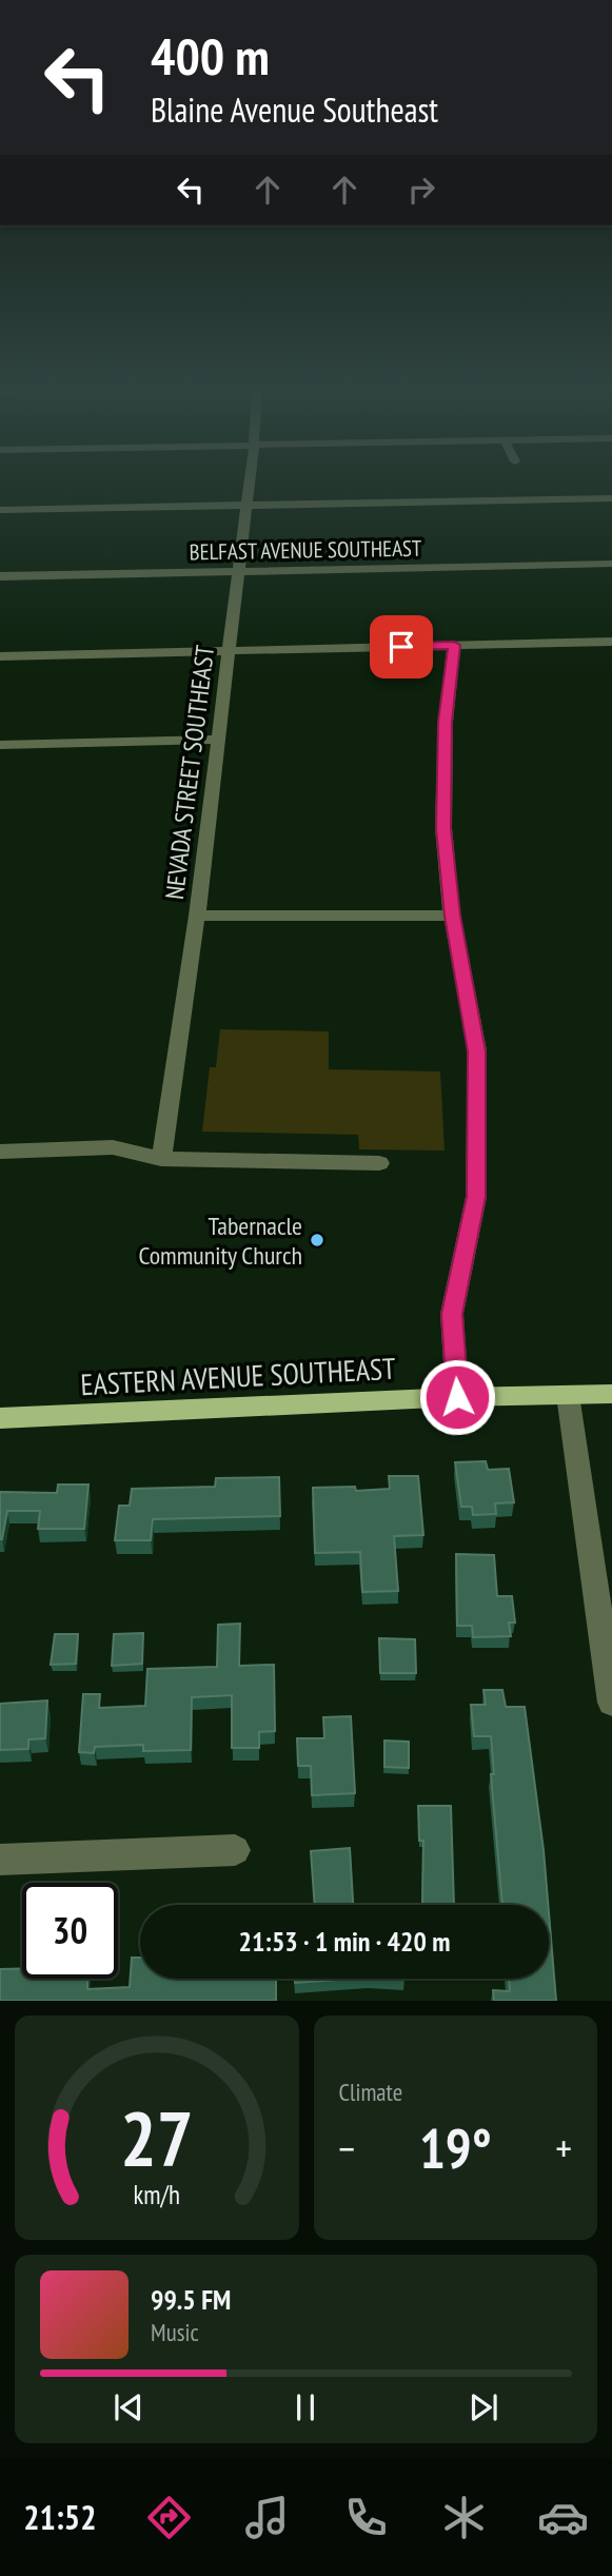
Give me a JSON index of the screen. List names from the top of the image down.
{
  "streets": {
    "main road": ["EASTERN AVENUE SOUTHEAST"],
    "street": ["BELFAST AVENUE SOUTHEAST", "NEVADA STREET SOUTHEAST"]
  },
  "crossings": [
    ["BELFAST AVENUE SOUTHEAST", "NEVADA STREET SOUTHEAST"]
  ],
  "places": ["Tabernacle Community Church"],
  "page": {
    "turn": ["400 m", "Blaine Avenue Southeast"],
    "limit": "30",
    "trip": "21:53 · 1 min · 420 m",
    "tile": "Climate",
    "heat": ["−", "19°", "+"],
    "song": ["99.5 FM", "Music"],
    "tabs": "21:52",
    "gauge": ["27", "km/h"]
  }
}
